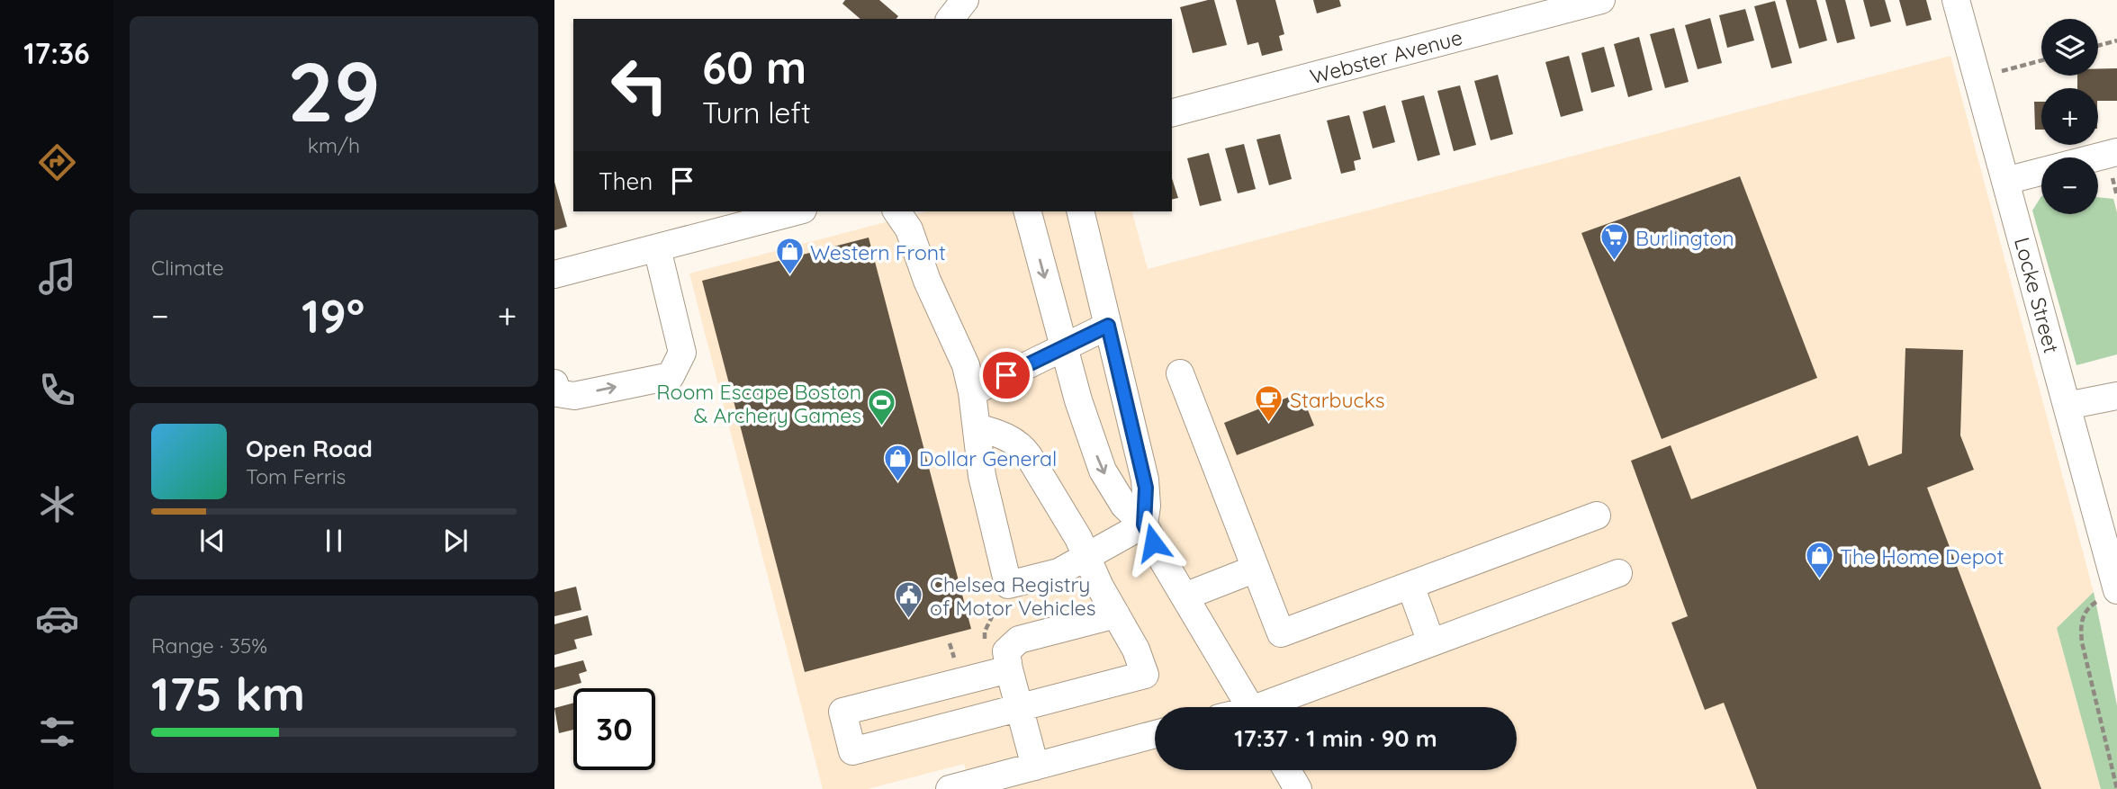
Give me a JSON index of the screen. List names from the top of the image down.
{
  "streets": {
    "street": ["Webster Avenue", "Locke Street"]
  },
  "places": {
    "supermarket": ["Burlington"],
    "shop": ["Western Front", "Dollar General", "The Home Depot"],
    "cafe": ["Starbucks"],
    "sports": ["Room Escape Boston & Archery Games"],
    "public building": ["Chelsea Registry of Motor Vehicles"]
  },
  "page": {
    "tabs": "17:36",
    "tile": [
      ["29", "km/h"],
      "Climate",
      ["Range · 35%", "175 km"]
    ],
    "map_buttons": ["+", "−"],
    "turn": ["60 m", "Turn left"],
    "then": "Then",
    "heat": ["−", "19°", "+"],
    "song": ["Open Road", "Tom Ferris"],
    "limit": "30",
    "trip": "17:37 · 1 min · 90 m"
  }
}
